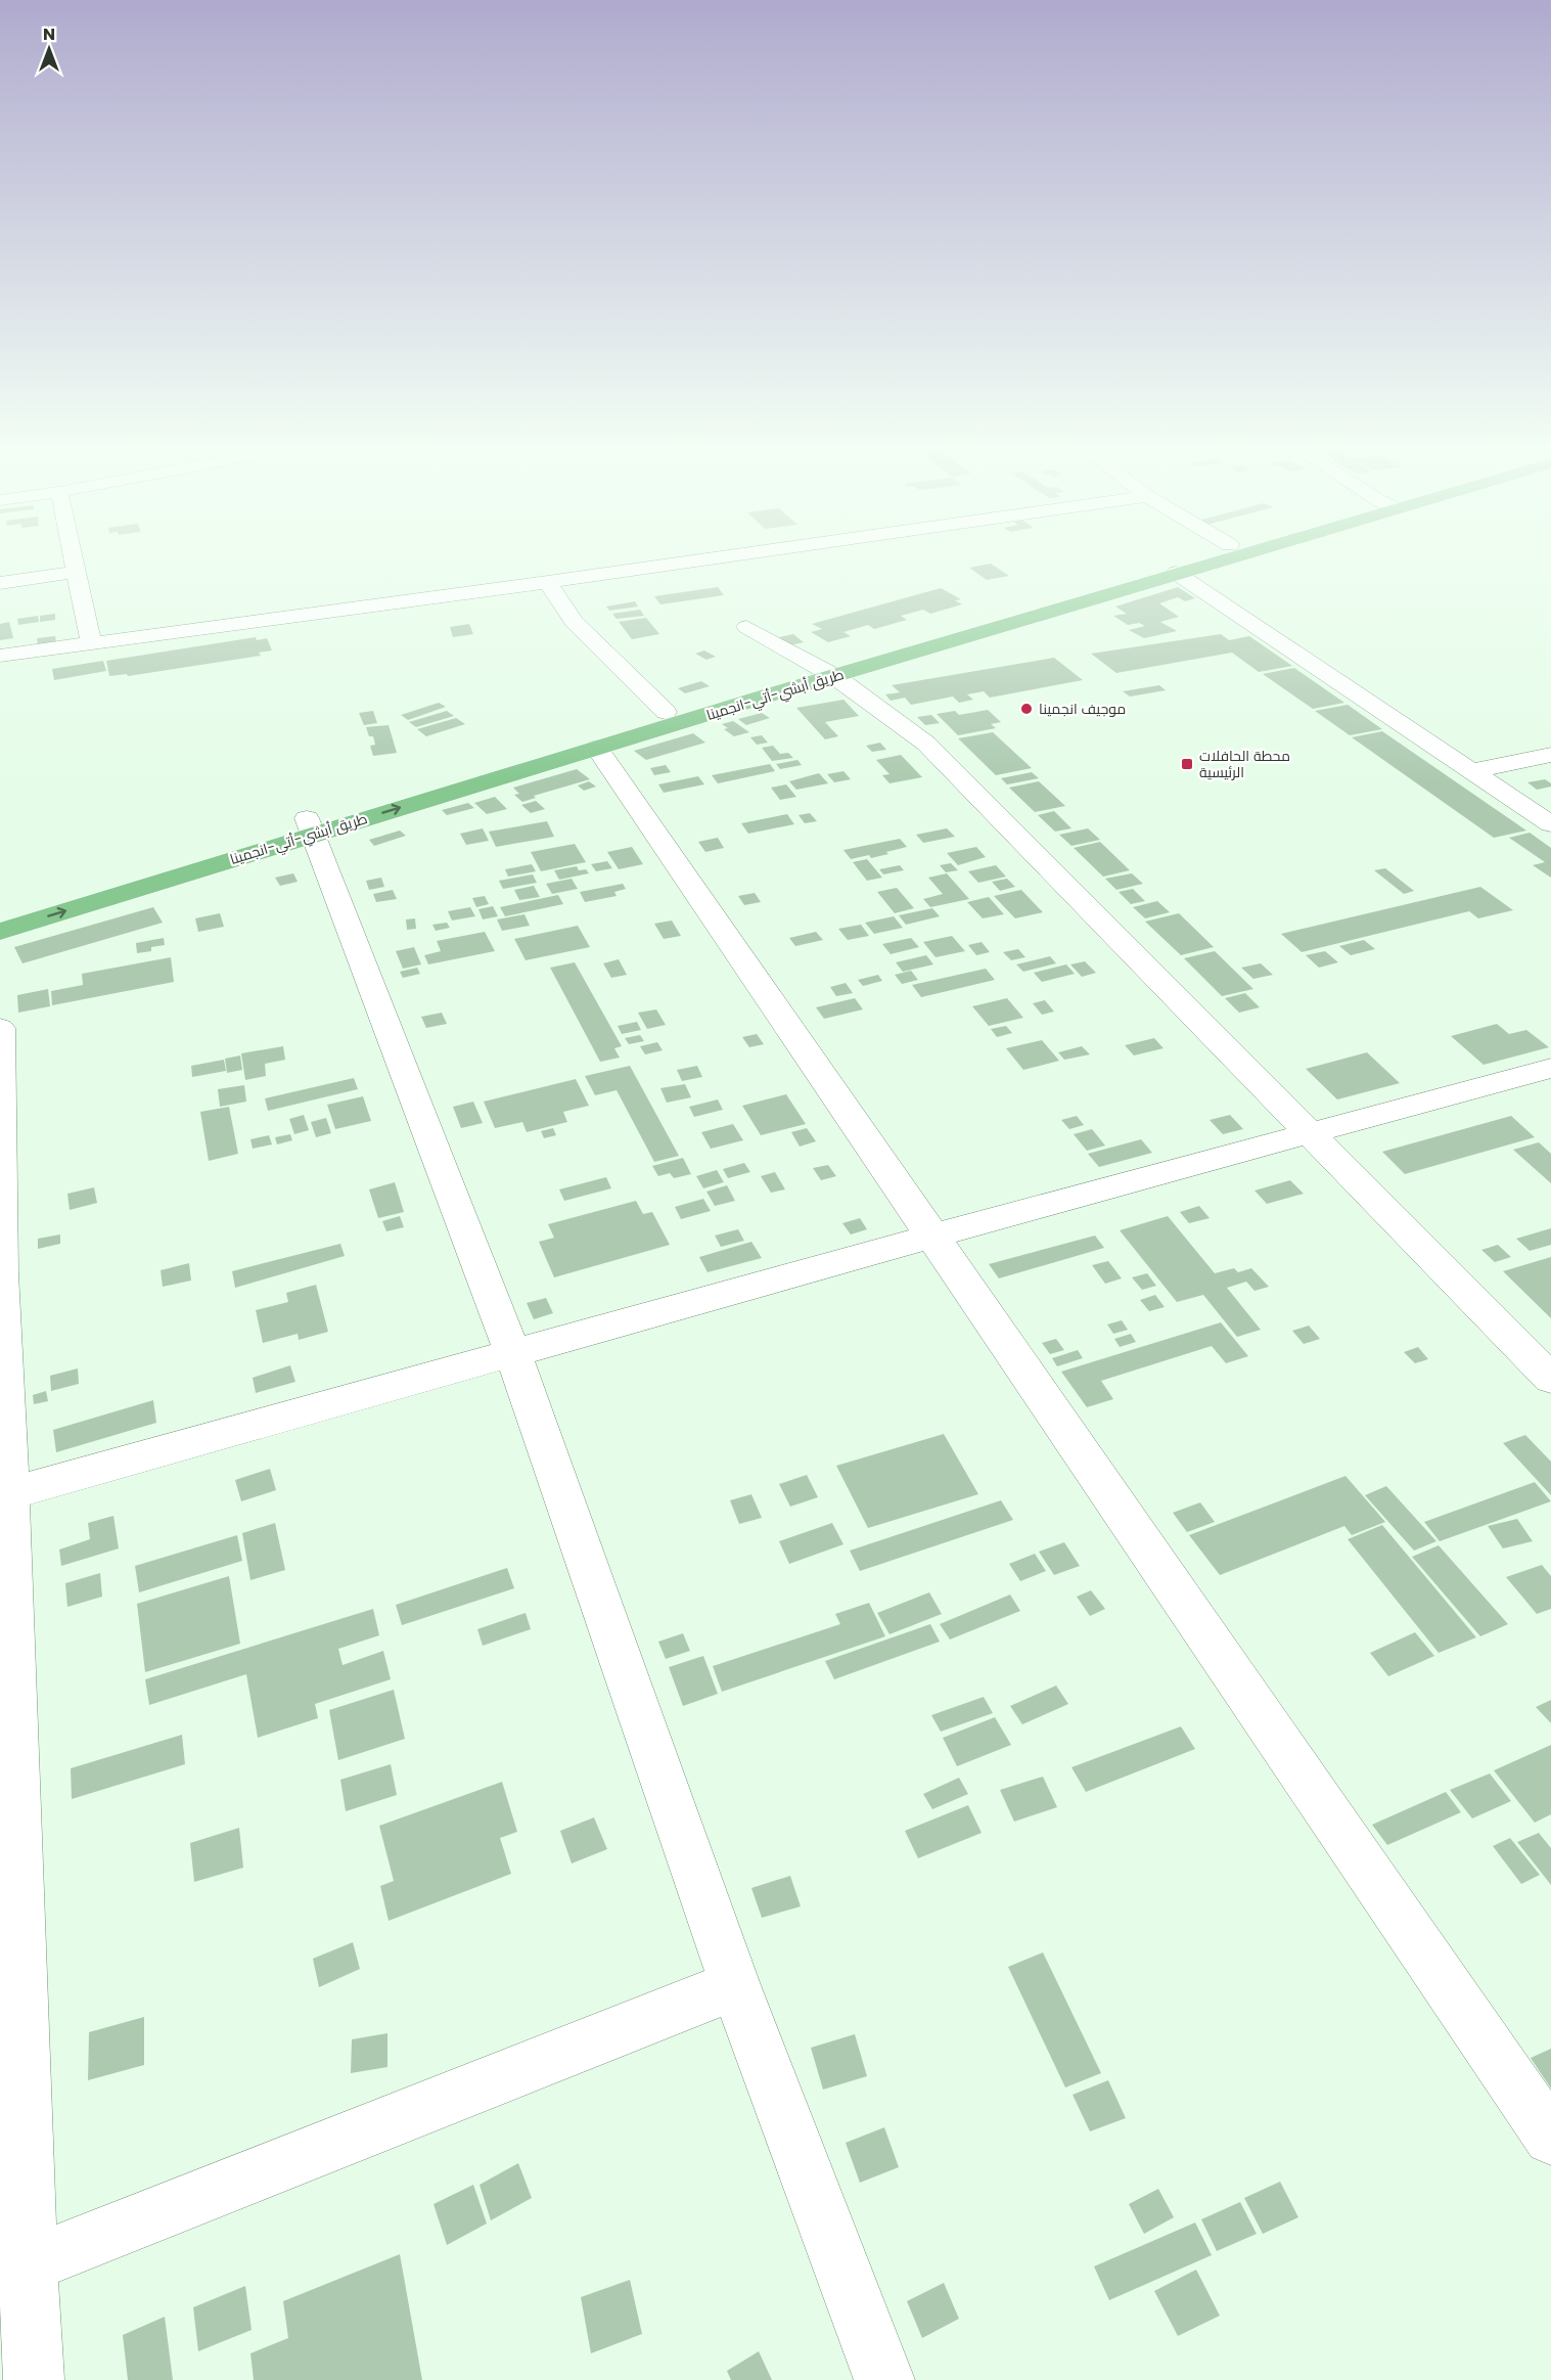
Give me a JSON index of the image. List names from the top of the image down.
{
  "streets": {
    "highway": ["طريق أبشي-أتي-انجمينا"]
  },
  "places": {
    "other": ["موجيف انجمينا"],
    "transit": ["محطة الحافلات الرئيسية"]
  },
  "north": "top"
}
